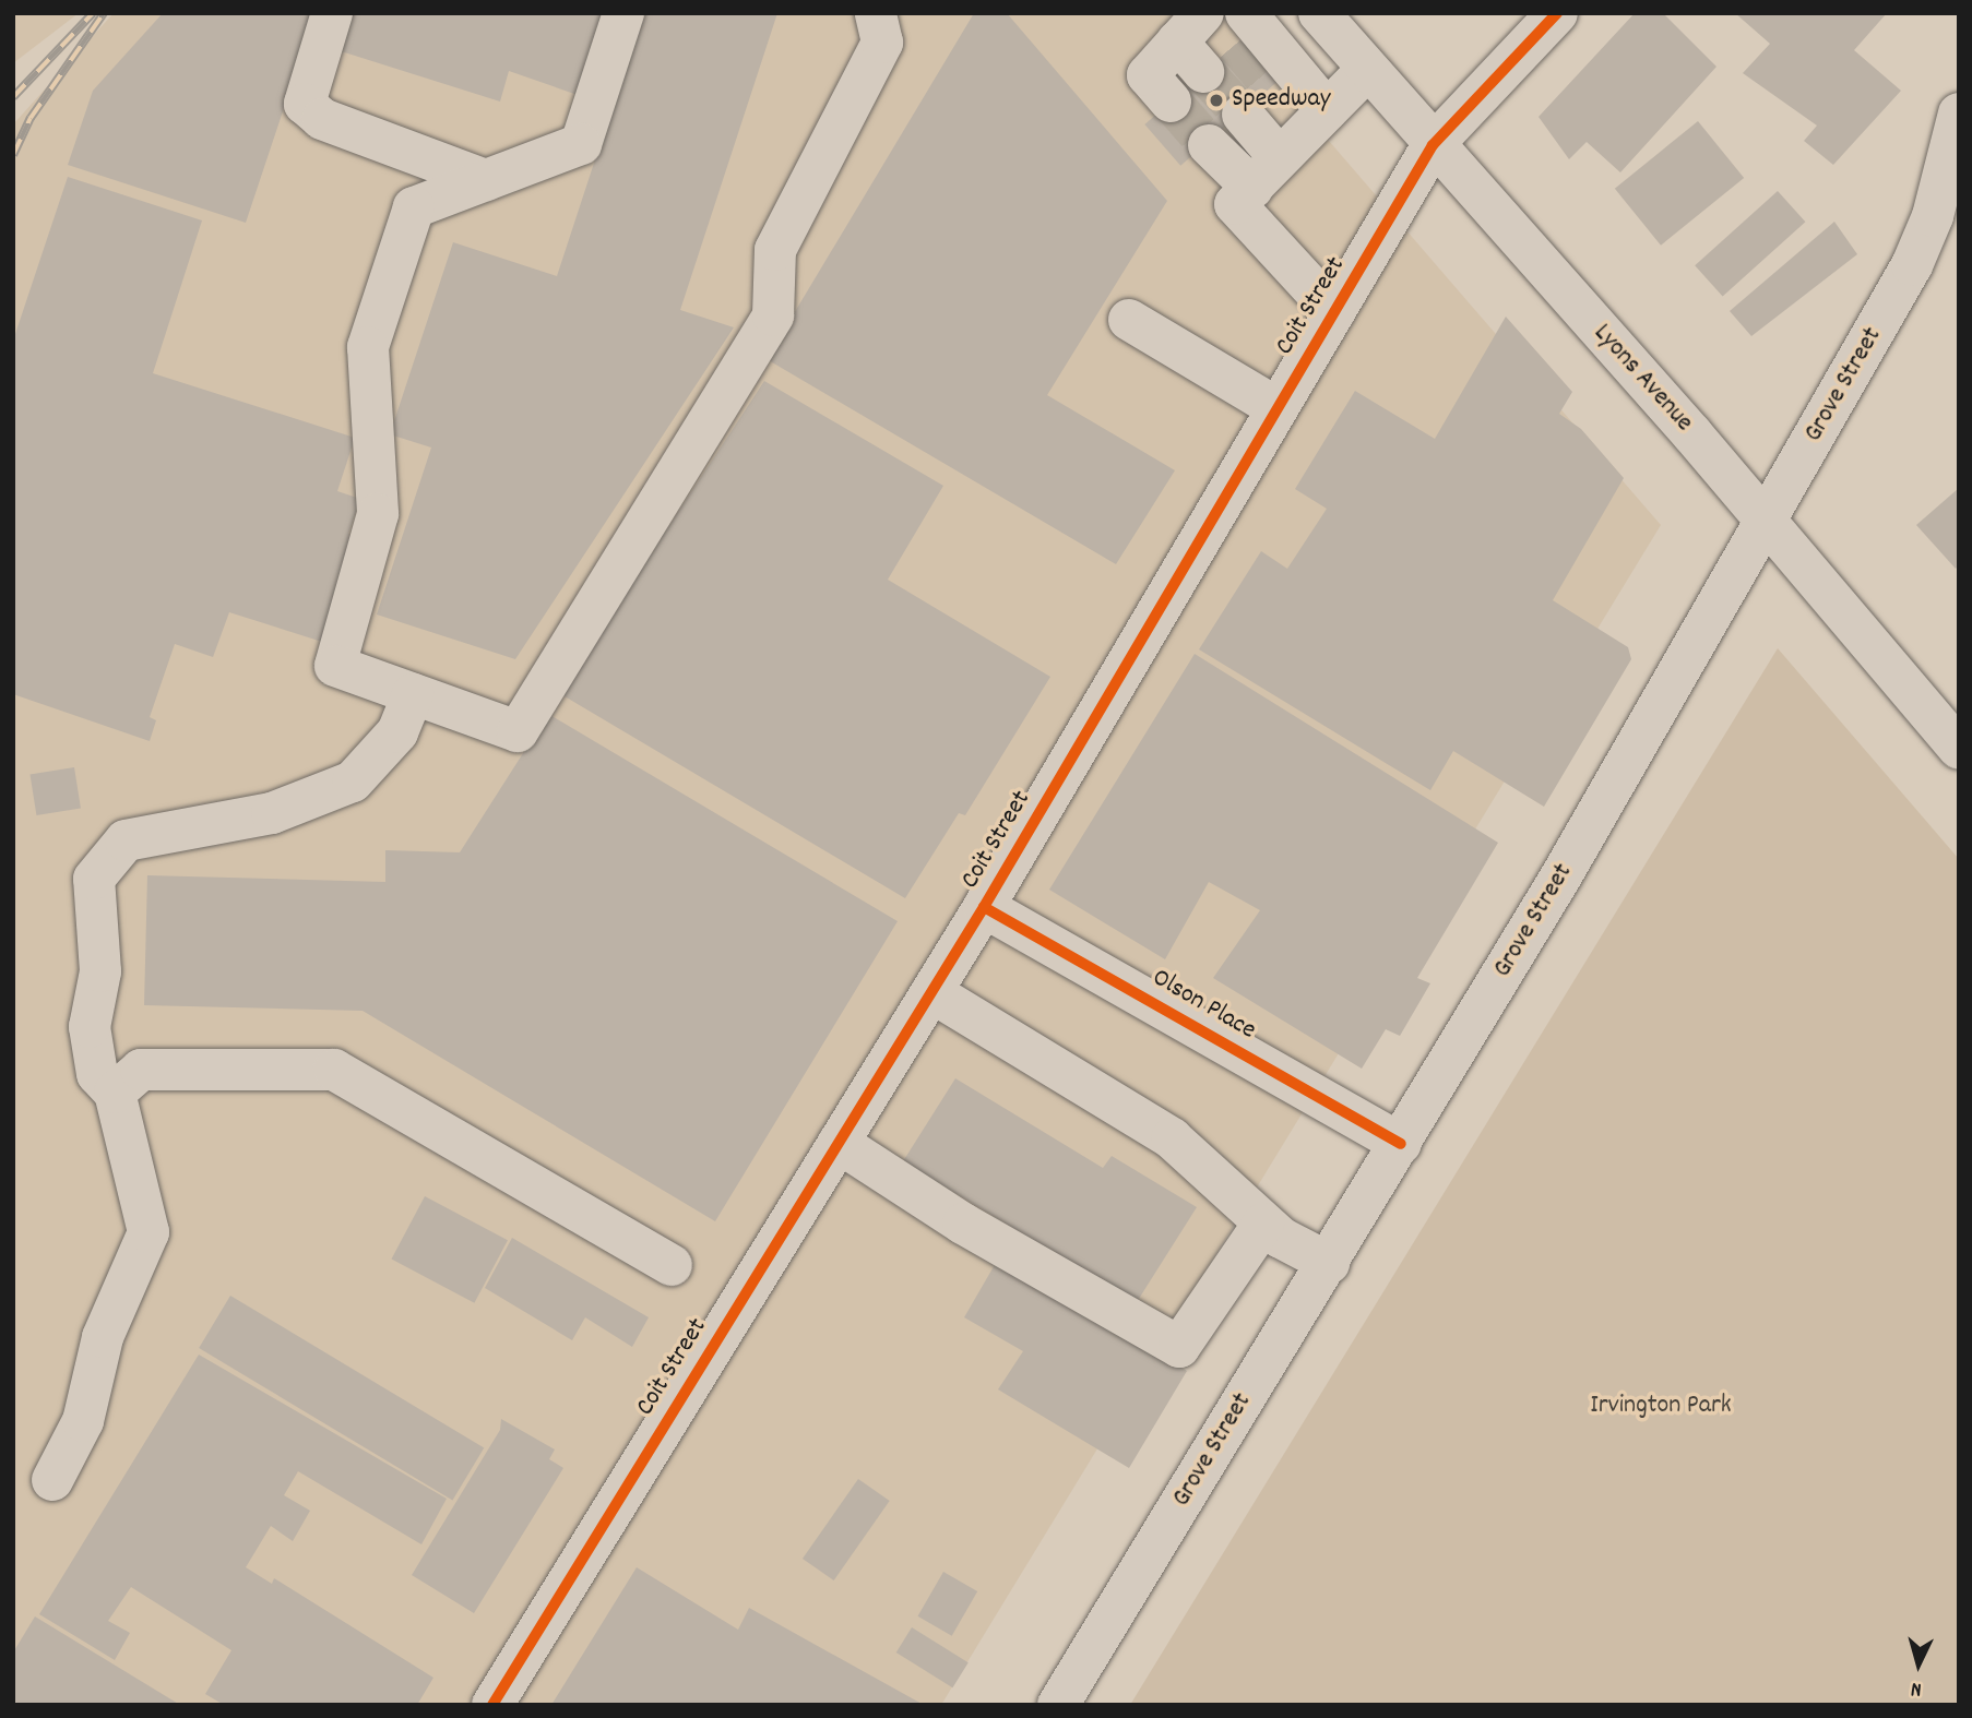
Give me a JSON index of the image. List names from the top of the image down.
{
  "streets": {
    "main road": [
      "Coit Street",
      "Lyons Avenue",
      "Grove Street",
      "Olson Place"
    ]
  },
  "crossings": [
    ["Coit Street", "Lyons Avenue"],
    ["Coit Street", "Olson Place"],
    ["Lyons Avenue", "Grove Street"],
    ["Grove Street", "Olson Place"]
  ],
  "parks": ["Irvington Park"],
  "places": ["Speedway"],
  "north": "bottom"
}
